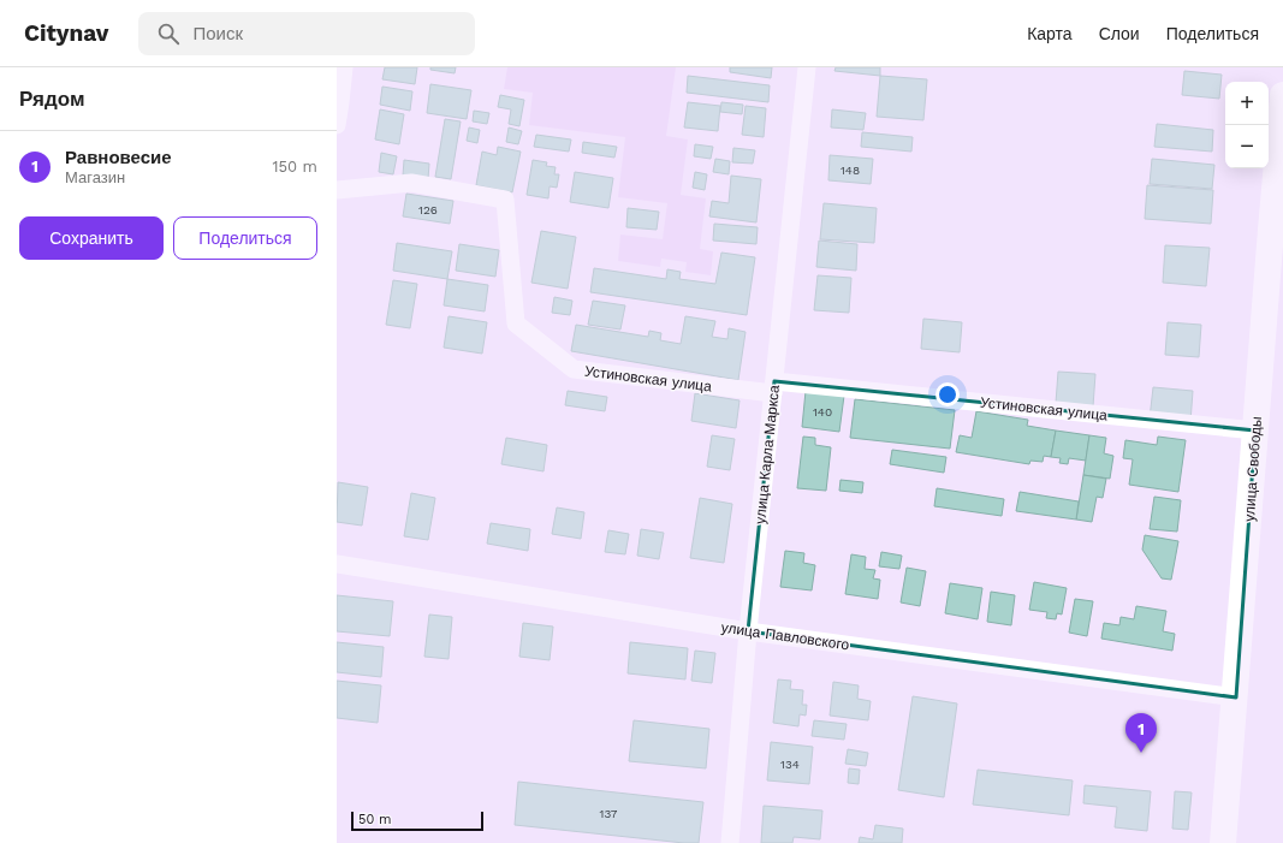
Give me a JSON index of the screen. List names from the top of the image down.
{
  "streets": {
    "main road": ["улица Свободы"],
    "street": ["Устиновская улица", "улица Карла Маркса", "улица Павловского"]
  },
  "crossings": [
    ["Устиновская улица", "улица Карла Маркса"],
    ["Устиновская улица", "улица Свободы"],
    ["улица Карла Маркса", "улица Павловского"],
    ["улица Свободы", "улица Павловского"]
  ],
  "house_numbers": [
    "148",
    "126",
    "140",
    "134",
    "137"
  ],
  "scale_bar": "50 m",
  "page": {
    "header": "Citynav",
    "search": "Поиск",
    "nav": ["Карта", "Слои", "Поделиться"],
    "heading": "Рядом",
    "map_buttons": ["+", "−"],
    "list": [
      {
        "mark": "1",
        "name": "Равновесие",
        "note": "Магазин",
        "value": "150 m"
      }
    ],
    "buttons": ["Сохранить", "Поделиться"],
    "pins": "1",
    "scale": "50 m"
  }
}
